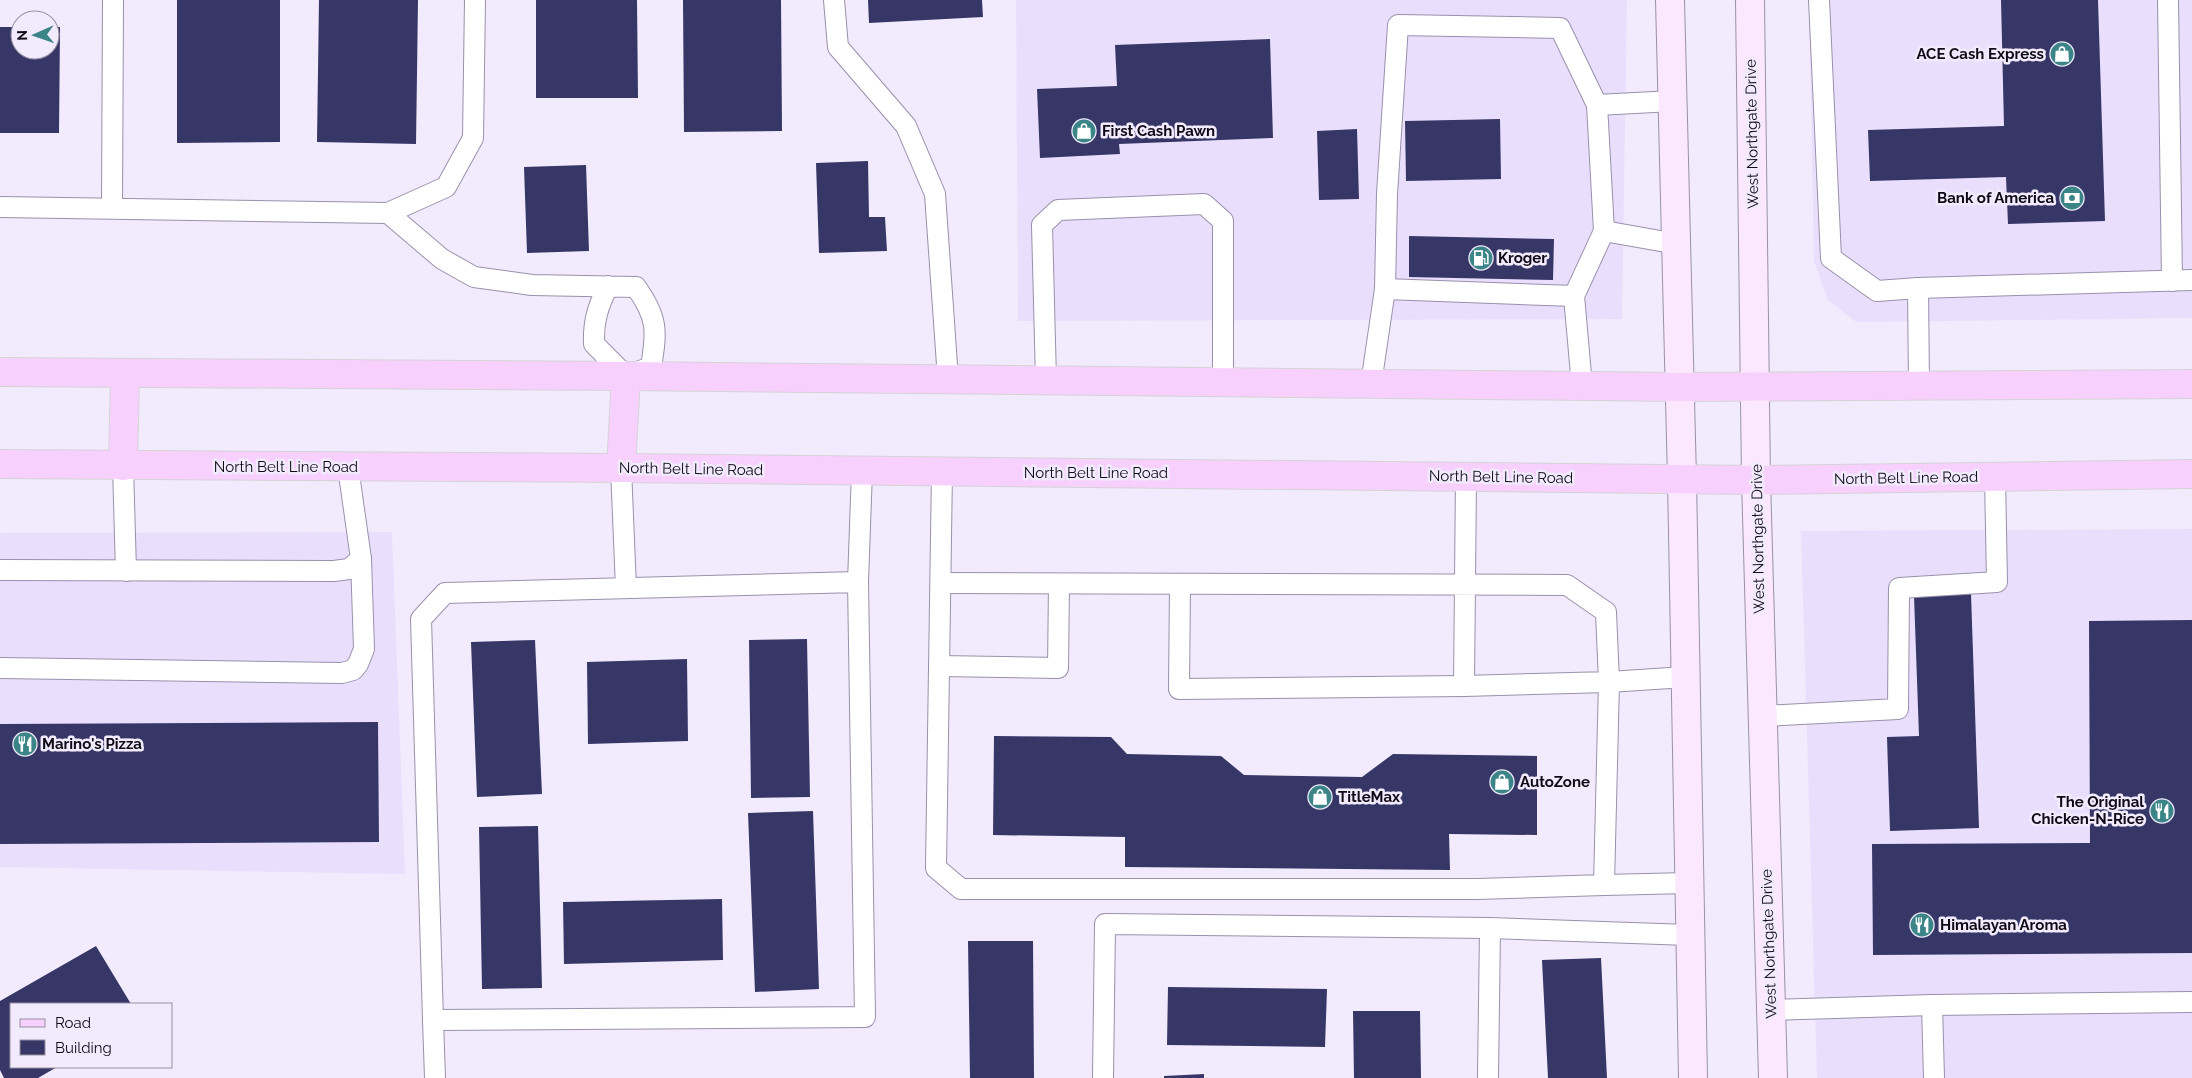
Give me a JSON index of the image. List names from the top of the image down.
{
  "streets": {
    "main road": ["West Northgate Drive", "North Belt Line Road"]
  },
  "crossings": [
    ["West Northgate Drive", "North Belt Line Road"]
  ],
  "places": {
    "shop": [
      "ACE Cash Express",
      "First Cash Pawn",
      "AutoZone",
      "TitleMax"
    ],
    "bank": ["Bank of America"],
    "fuel station": ["Kroger"],
    "restaurant": ["Marino's Pizza", "The Original Chicken-N-Rice", "Himalayan Aroma"]
  },
  "legend": ["Road", "Building"],
  "north": "left"
}
